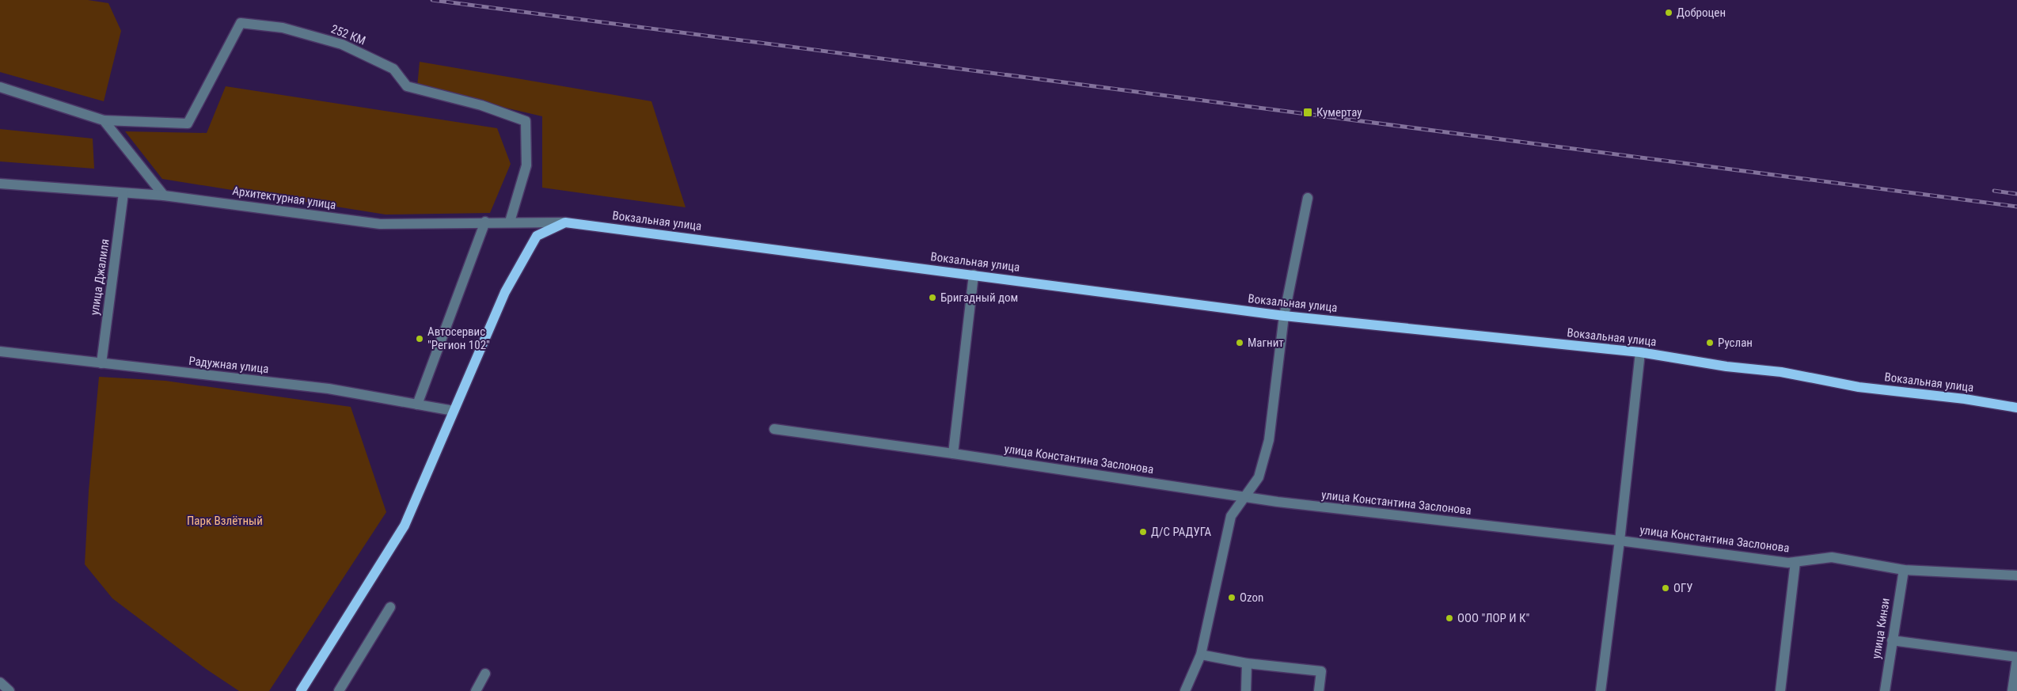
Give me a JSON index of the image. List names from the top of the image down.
{
  "streets": {
    "main road": ["Вокзальная улица"],
    "street": [
      "252 КМ",
      "Архитектурная улица",
      "улица Джалиля",
      "Радужная улица",
      "улица Константина Заслонова",
      "улица Кинзи"
    ]
  },
  "crossings": [
    ["252 КМ", "Архитектурная улица"],
    ["Архитектурная улица", "Вокзальная улица"],
    ["Архитектурная улица", "улица Джалиля"],
    ["улица Джалиля", "Радужная улица"],
    ["улица Константина Заслонова", "улица Кинзи"]
  ],
  "parks": ["Парк Взлётный"],
  "places": {
    "other": [
      "Доброцен",
      "Бригадный дом",
      "Автосервис \"Регион 102\"",
      "Магнит",
      "Руслан",
      "Д/С РАДУГА",
      "ОГУ",
      "Ozon",
      "ООО \"ЛОР И К\""
    ],
    "transit": ["Кумертау"]
  }
}
